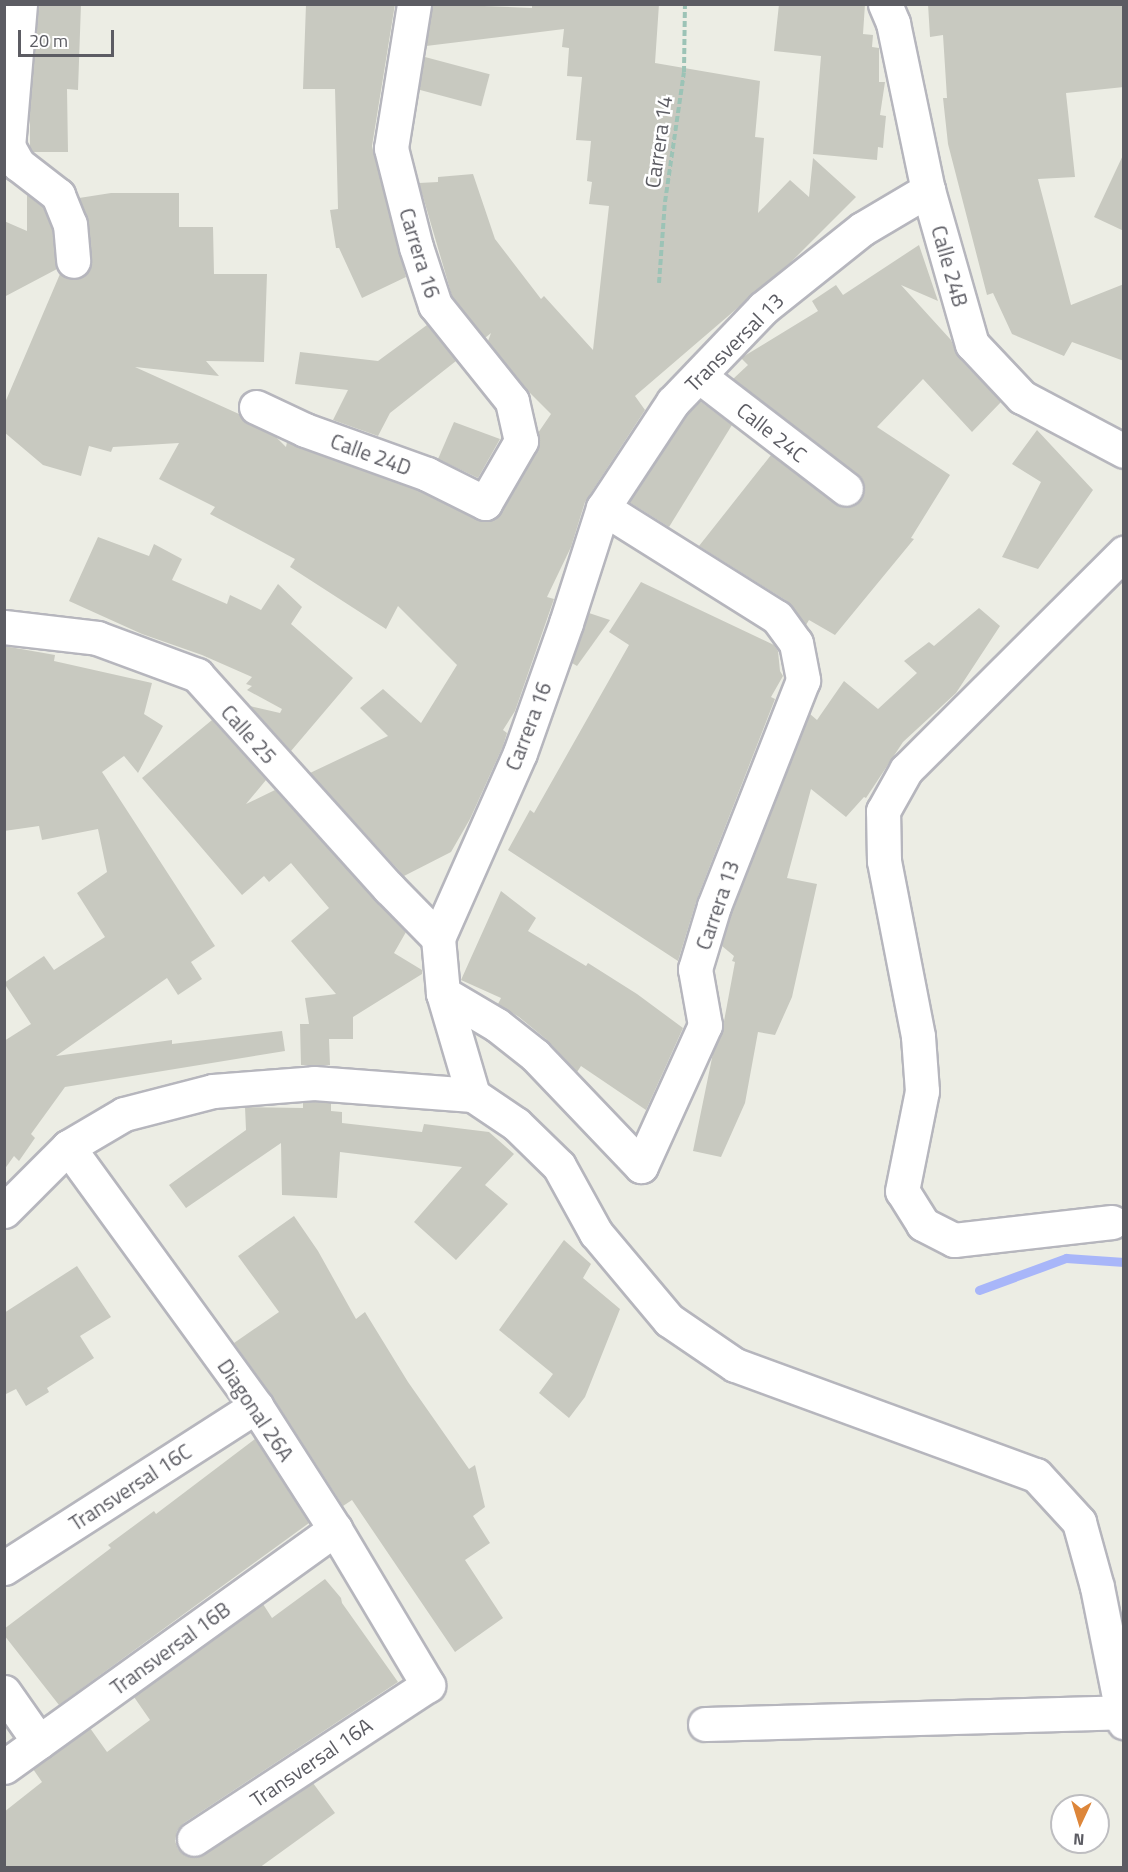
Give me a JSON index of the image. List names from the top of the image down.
{
  "streets": {
    "street": [
      "Carrera 16",
      "Calle 24B",
      "Transversal 13",
      "Calle 24C",
      "Calle 24D",
      "Calle 25",
      "Carrera 13",
      "Diagonal 26A",
      "Transversal 16C",
      "Transversal 16B",
      "Transversal 16A"
    ],
    "path": ["Carrera 14"]
  },
  "crossings": [
    ["Carrera 16", "Transversal 13"],
    ["Carrera 16", "Calle 24D"],
    ["Carrera 16", "Calle 25"],
    ["Carrera 16", "Carrera 13"],
    ["Calle 24B", "Transversal 13"],
    ["Transversal 13", "Calle 24C"],
    ["Transversal 13", "Carrera 13"],
    ["Diagonal 26A", "Transversal 16C"],
    ["Diagonal 26A", "Transversal 16B"],
    ["Diagonal 26A", "Transversal 16A"]
  ],
  "scale_bar": "20 m",
  "north": "bottom"
}
